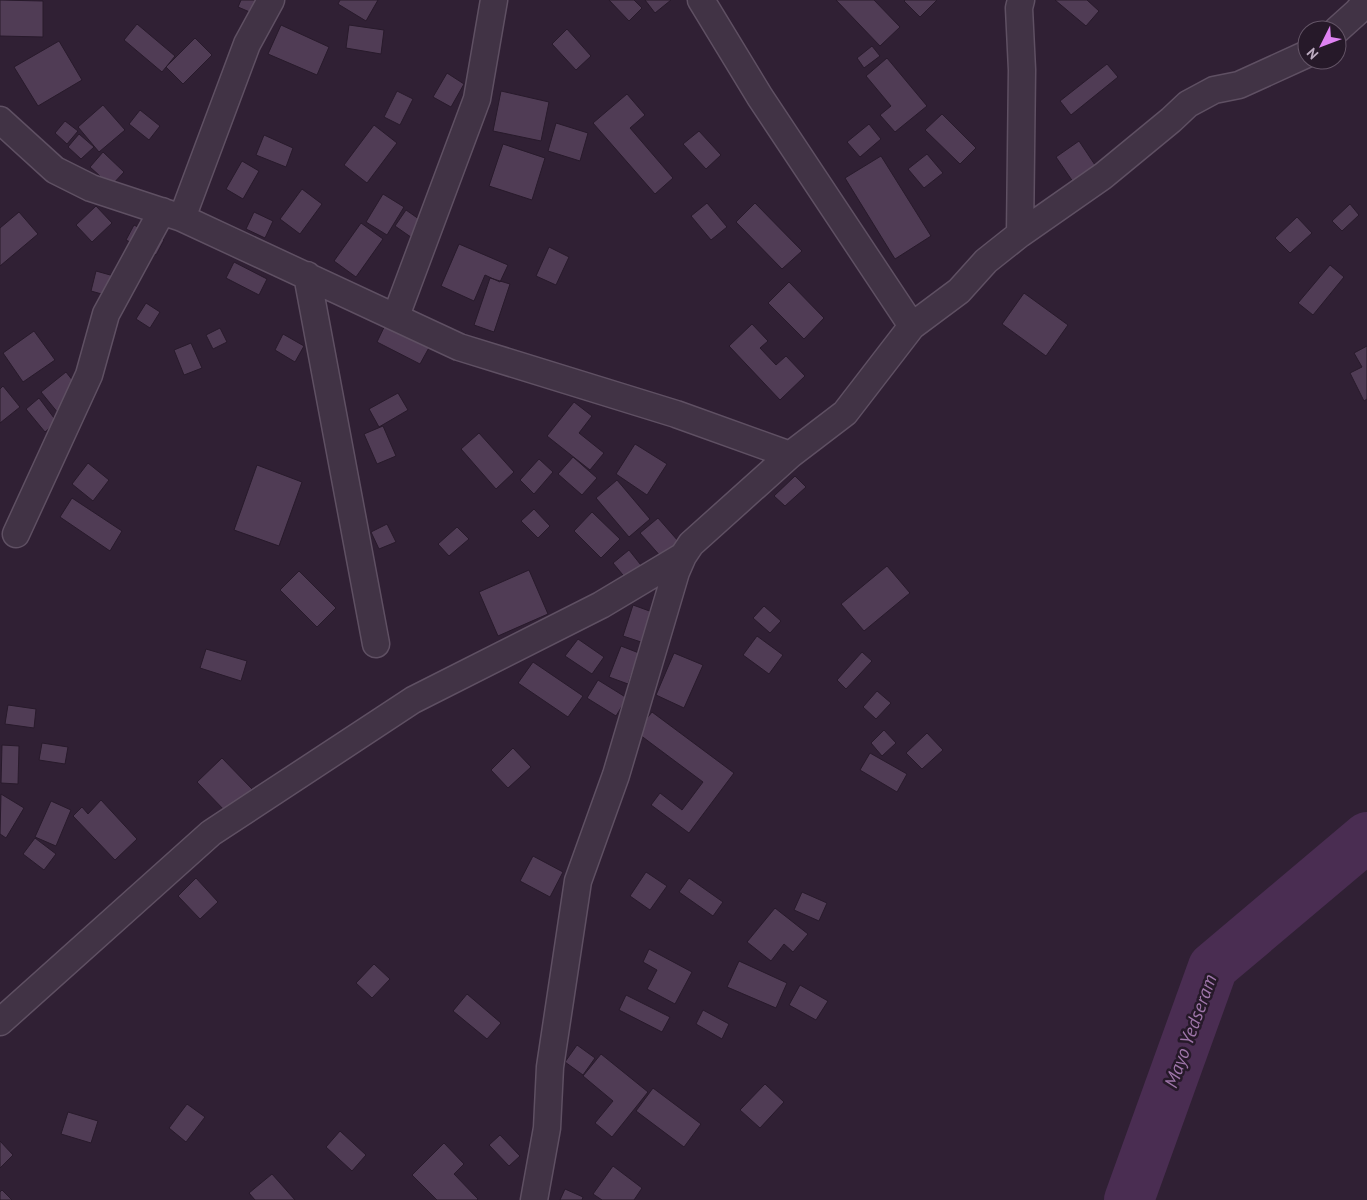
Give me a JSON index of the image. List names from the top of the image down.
{
  "water": ["Mayo Yedseram"],
  "north": "bottom left"
}
